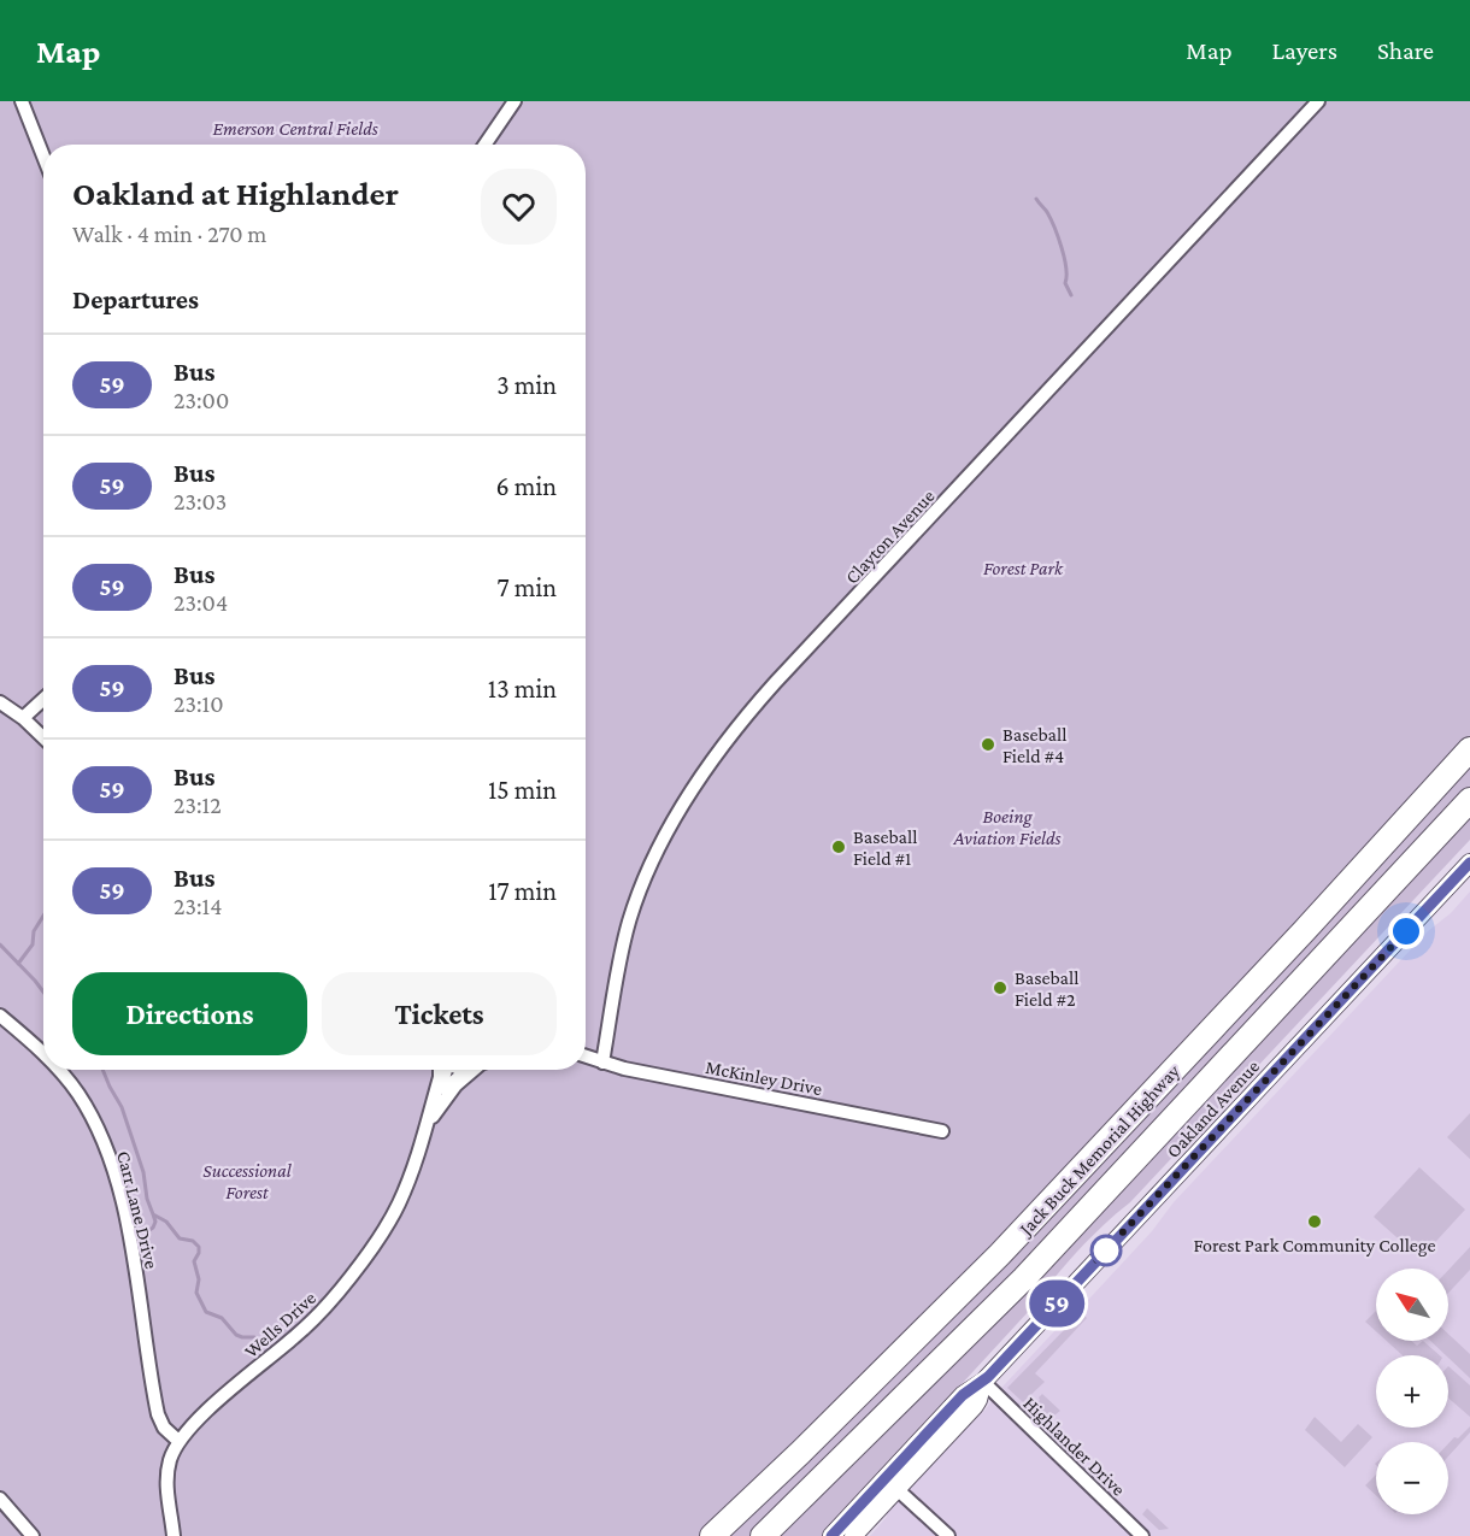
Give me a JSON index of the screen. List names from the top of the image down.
{
  "streets": {
    "highway": ["Jack Buck Memorial Highway"],
    "street": [
      "Clayton Avenue",
      "McKinley Drive",
      "Oakland Avenue",
      "Carr Lane Drive",
      "Wells Drive",
      "Highlander Drive"
    ]
  },
  "crossings": [
    ["Clayton Avenue", "McKinley Drive"],
    ["Oakland Avenue", "Highlander Drive"],
    ["Carr Lane Drive", "Wells Drive"]
  ],
  "parks": [
    "Emerson Central Fields",
    "Forest Park",
    "Boeing Aviation Fields",
    "Successional Forest"
  ],
  "places": [
    "Baseball Field #4",
    "Baseball Field #1",
    "Baseball Field #2",
    "Forest Park Community College"
  ],
  "lines": ["bus line 59"],
  "north": "top left",
  "page": {
    "header": "Map",
    "nav": ["Map", "Layers", "Share"],
    "on_map": "59",
    "heading": [
      ["Oakland at Highlander", "Walk · 4 min · 270 m"],
      "Departures"
    ],
    "list": [
      {
        "mark": "59",
        "name": "Bus",
        "note": "23:00",
        "value": "3 min"
      },
      {
        "mark": "59",
        "name": "Bus",
        "note": "23:03",
        "value": "6 min"
      },
      {
        "mark": "59",
        "name": "Bus",
        "note": "23:04",
        "value": "7 min"
      },
      {
        "mark": "59",
        "name": "Bus",
        "note": "23:10",
        "value": "13 min"
      },
      {
        "mark": "59",
        "name": "Bus",
        "note": "23:12",
        "value": "15 min"
      },
      {
        "mark": "59",
        "name": "Bus",
        "note": "23:14",
        "value": "17 min"
      }
    ],
    "buttons": ["Directions", "Tickets"],
    "map_buttons": ["+", "−"]
  }
}
